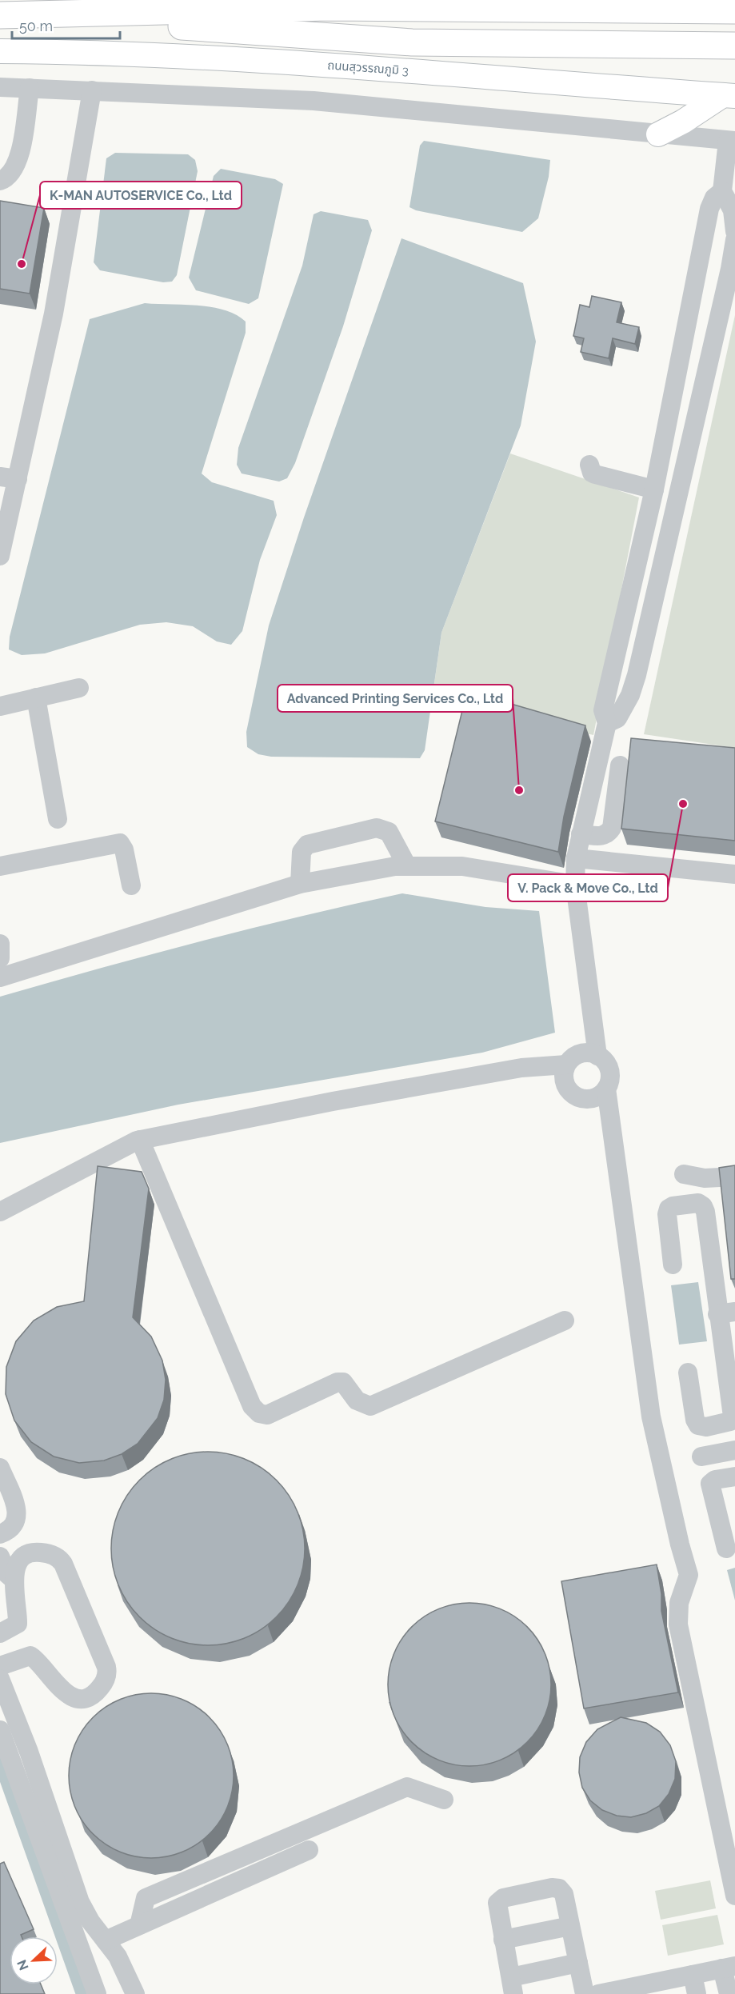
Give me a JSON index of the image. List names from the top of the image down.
{
  "streets": {
    "main road": ["ถนนสุวรรณภูมิ 3"]
  },
  "places": ["K-MAN AUTOSERVICE Co., Ltd", "Advanced Printing Services Co., Ltd", "V. Pack & Move Co., Ltd"],
  "scale_bar": "50 m",
  "north": "bottom left"
}
